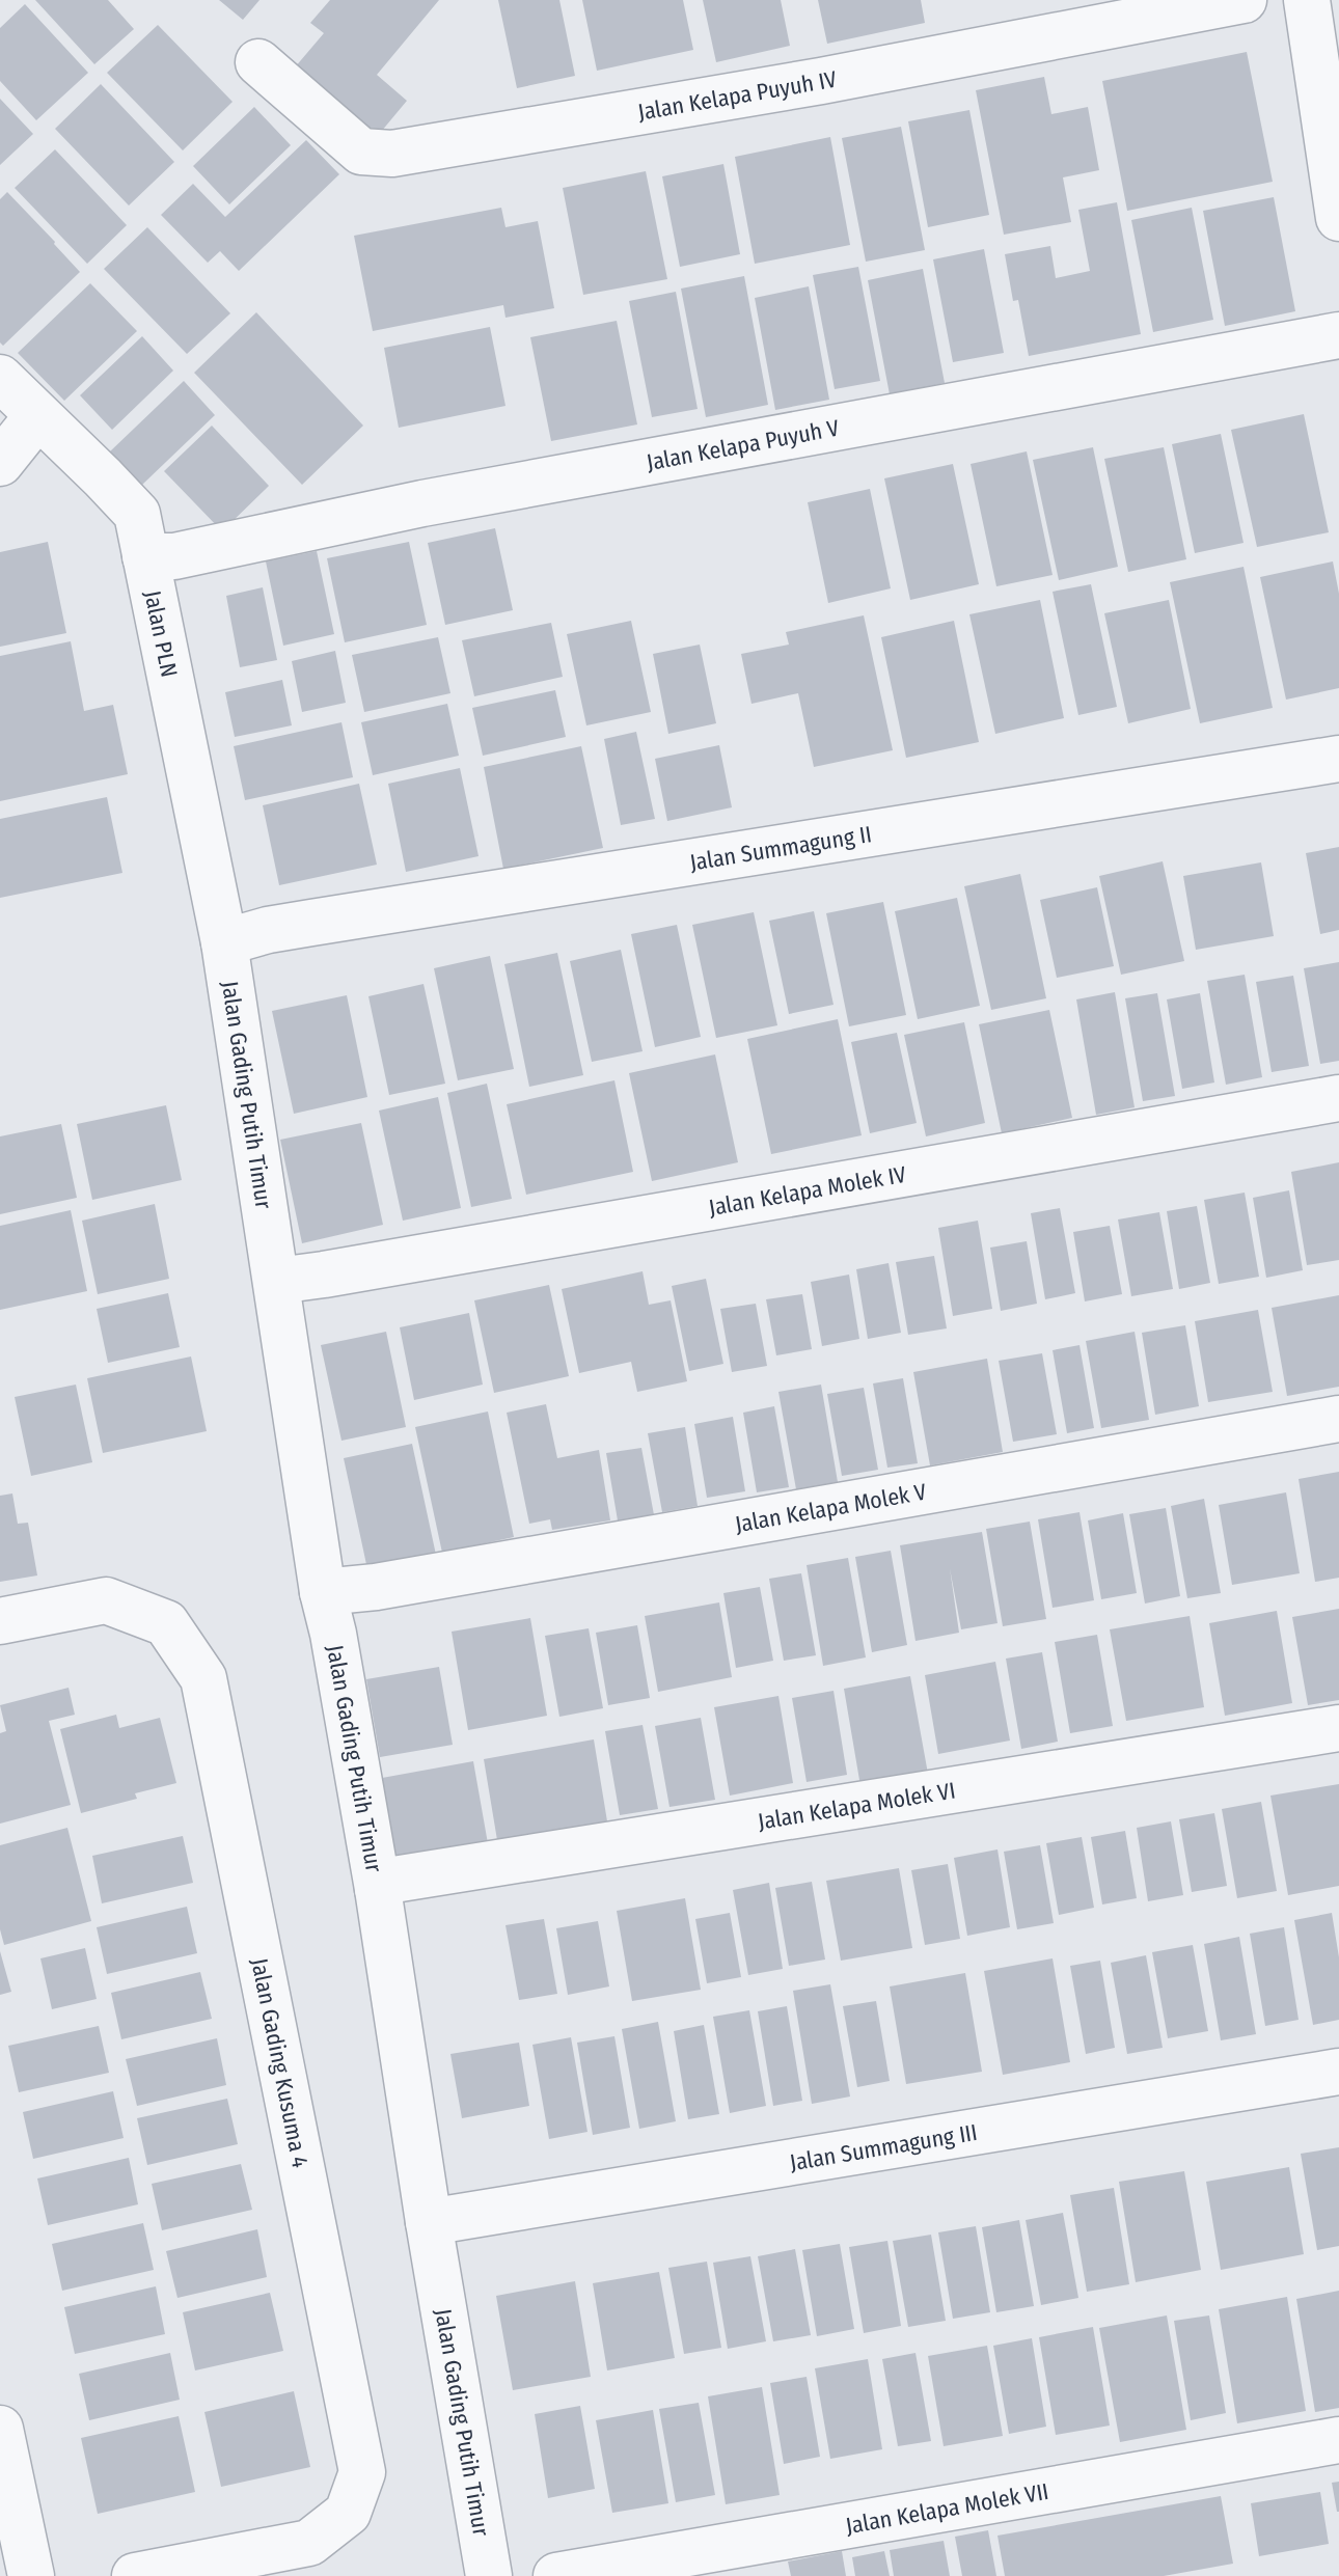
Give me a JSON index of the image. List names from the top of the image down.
{
  "streets": {
    "street": [
      "Jalan Kelapa Puyuh IV",
      "Jalan Kelapa Puyuh V",
      "Jalan PLN",
      "Jalan Summagung II",
      "Jalan Gading Putih Timur",
      "Jalan Kelapa Molek IV",
      "Jalan Kelapa Molek V",
      "Jalan Kelapa Molek VI",
      "Jalan Gading Kusuma 4",
      "Jalan Summagung III",
      "Jalan Kelapa Molek VII"
    ]
  },
  "crossings": [
    ["Jalan Kelapa Puyuh V", "Jalan PLN"],
    ["Jalan PLN", "Jalan Summagung II"],
    ["Jalan PLN", "Jalan Gading Putih Timur"],
    ["Jalan Summagung II", "Jalan Gading Putih Timur"],
    ["Jalan Gading Putih Timur", "Jalan Kelapa Molek IV"],
    ["Jalan Gading Putih Timur", "Jalan Kelapa Molek V"],
    ["Jalan Gading Putih Timur", "Jalan Kelapa Molek VI"],
    ["Jalan Gading Putih Timur", "Jalan Summagung III"]
  ]
}
